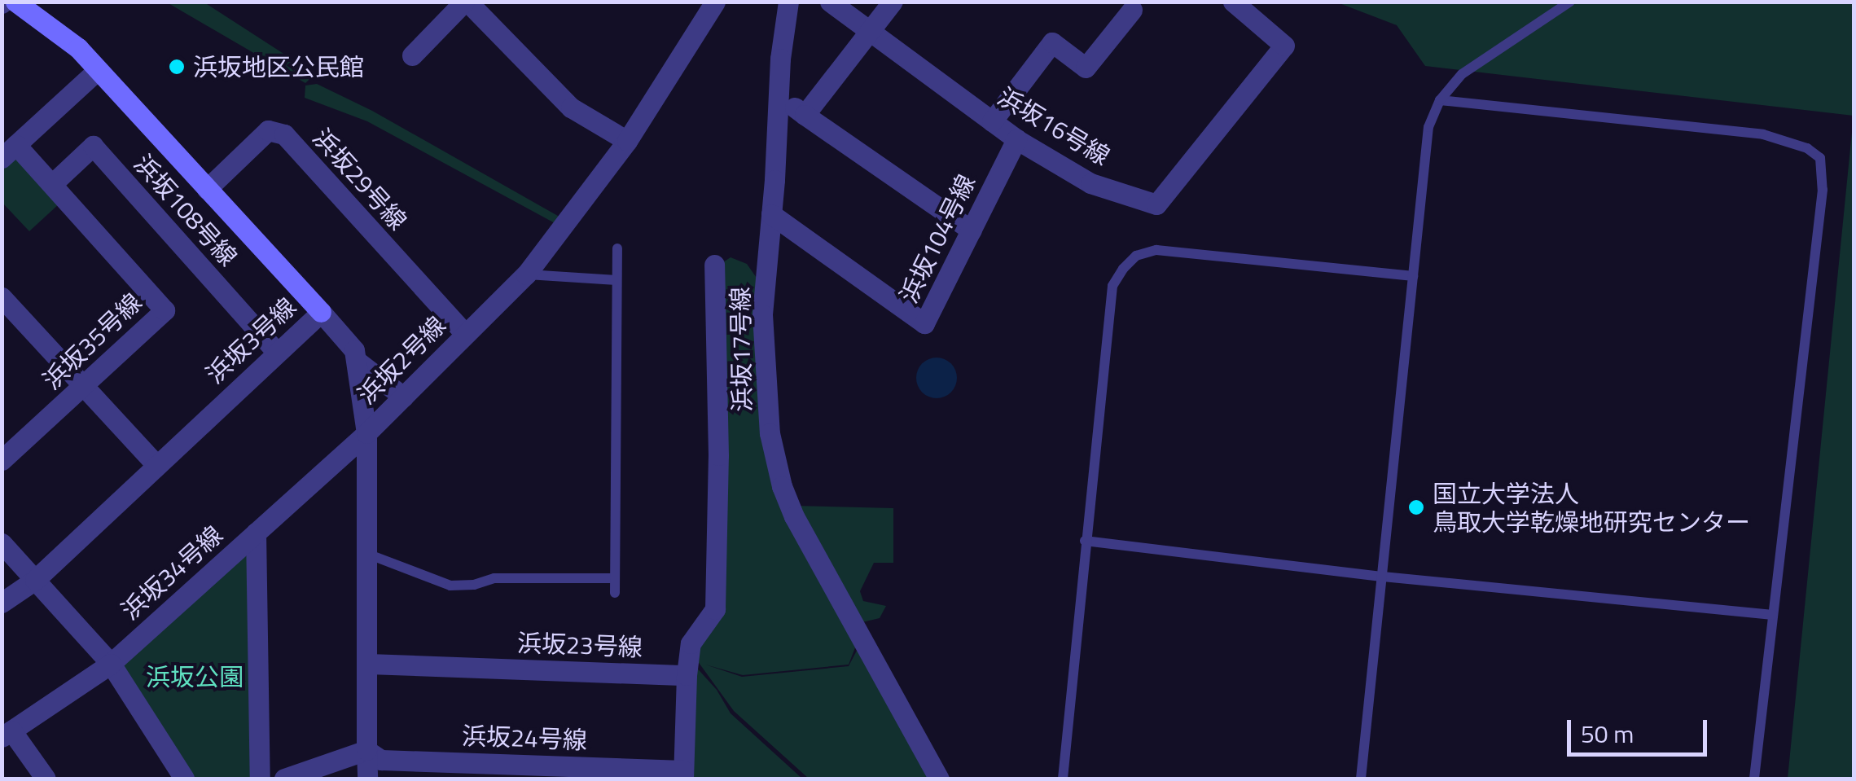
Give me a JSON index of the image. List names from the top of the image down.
{
  "streets": {
    "street": [
      "浜坂16号線",
      "浜坂29号線",
      "浜坂108号線",
      "浜坂104号線",
      "浜坂3号線",
      "浜坂35号線",
      "浜坂17号線",
      "浜坂2号線",
      "浜坂34号線",
      "浜坂23号線",
      "浜坂24号線"
    ]
  },
  "crossings": [
    ["浜坂16号線", "浜坂104号線"],
    ["浜坂29号線", "浜坂3号線"],
    ["浜坂29号線", "浜坂2号線"],
    ["浜坂108号線", "浜坂3号線"],
    ["浜坂108号線", "浜坂35号線"],
    ["浜坂104号線", "浜坂17号線"],
    ["浜坂2号線", "浜坂34号線"],
    ["浜坂2号線", "浜坂23号線"],
    ["浜坂2号線", "浜坂24号線"]
  ],
  "parks": ["浜坂公園"],
  "places": ["浜坂地区公民館", "国立大学法人 鳥取大学乾燥地研究センター"],
  "scale_bar": "50 m"
}
